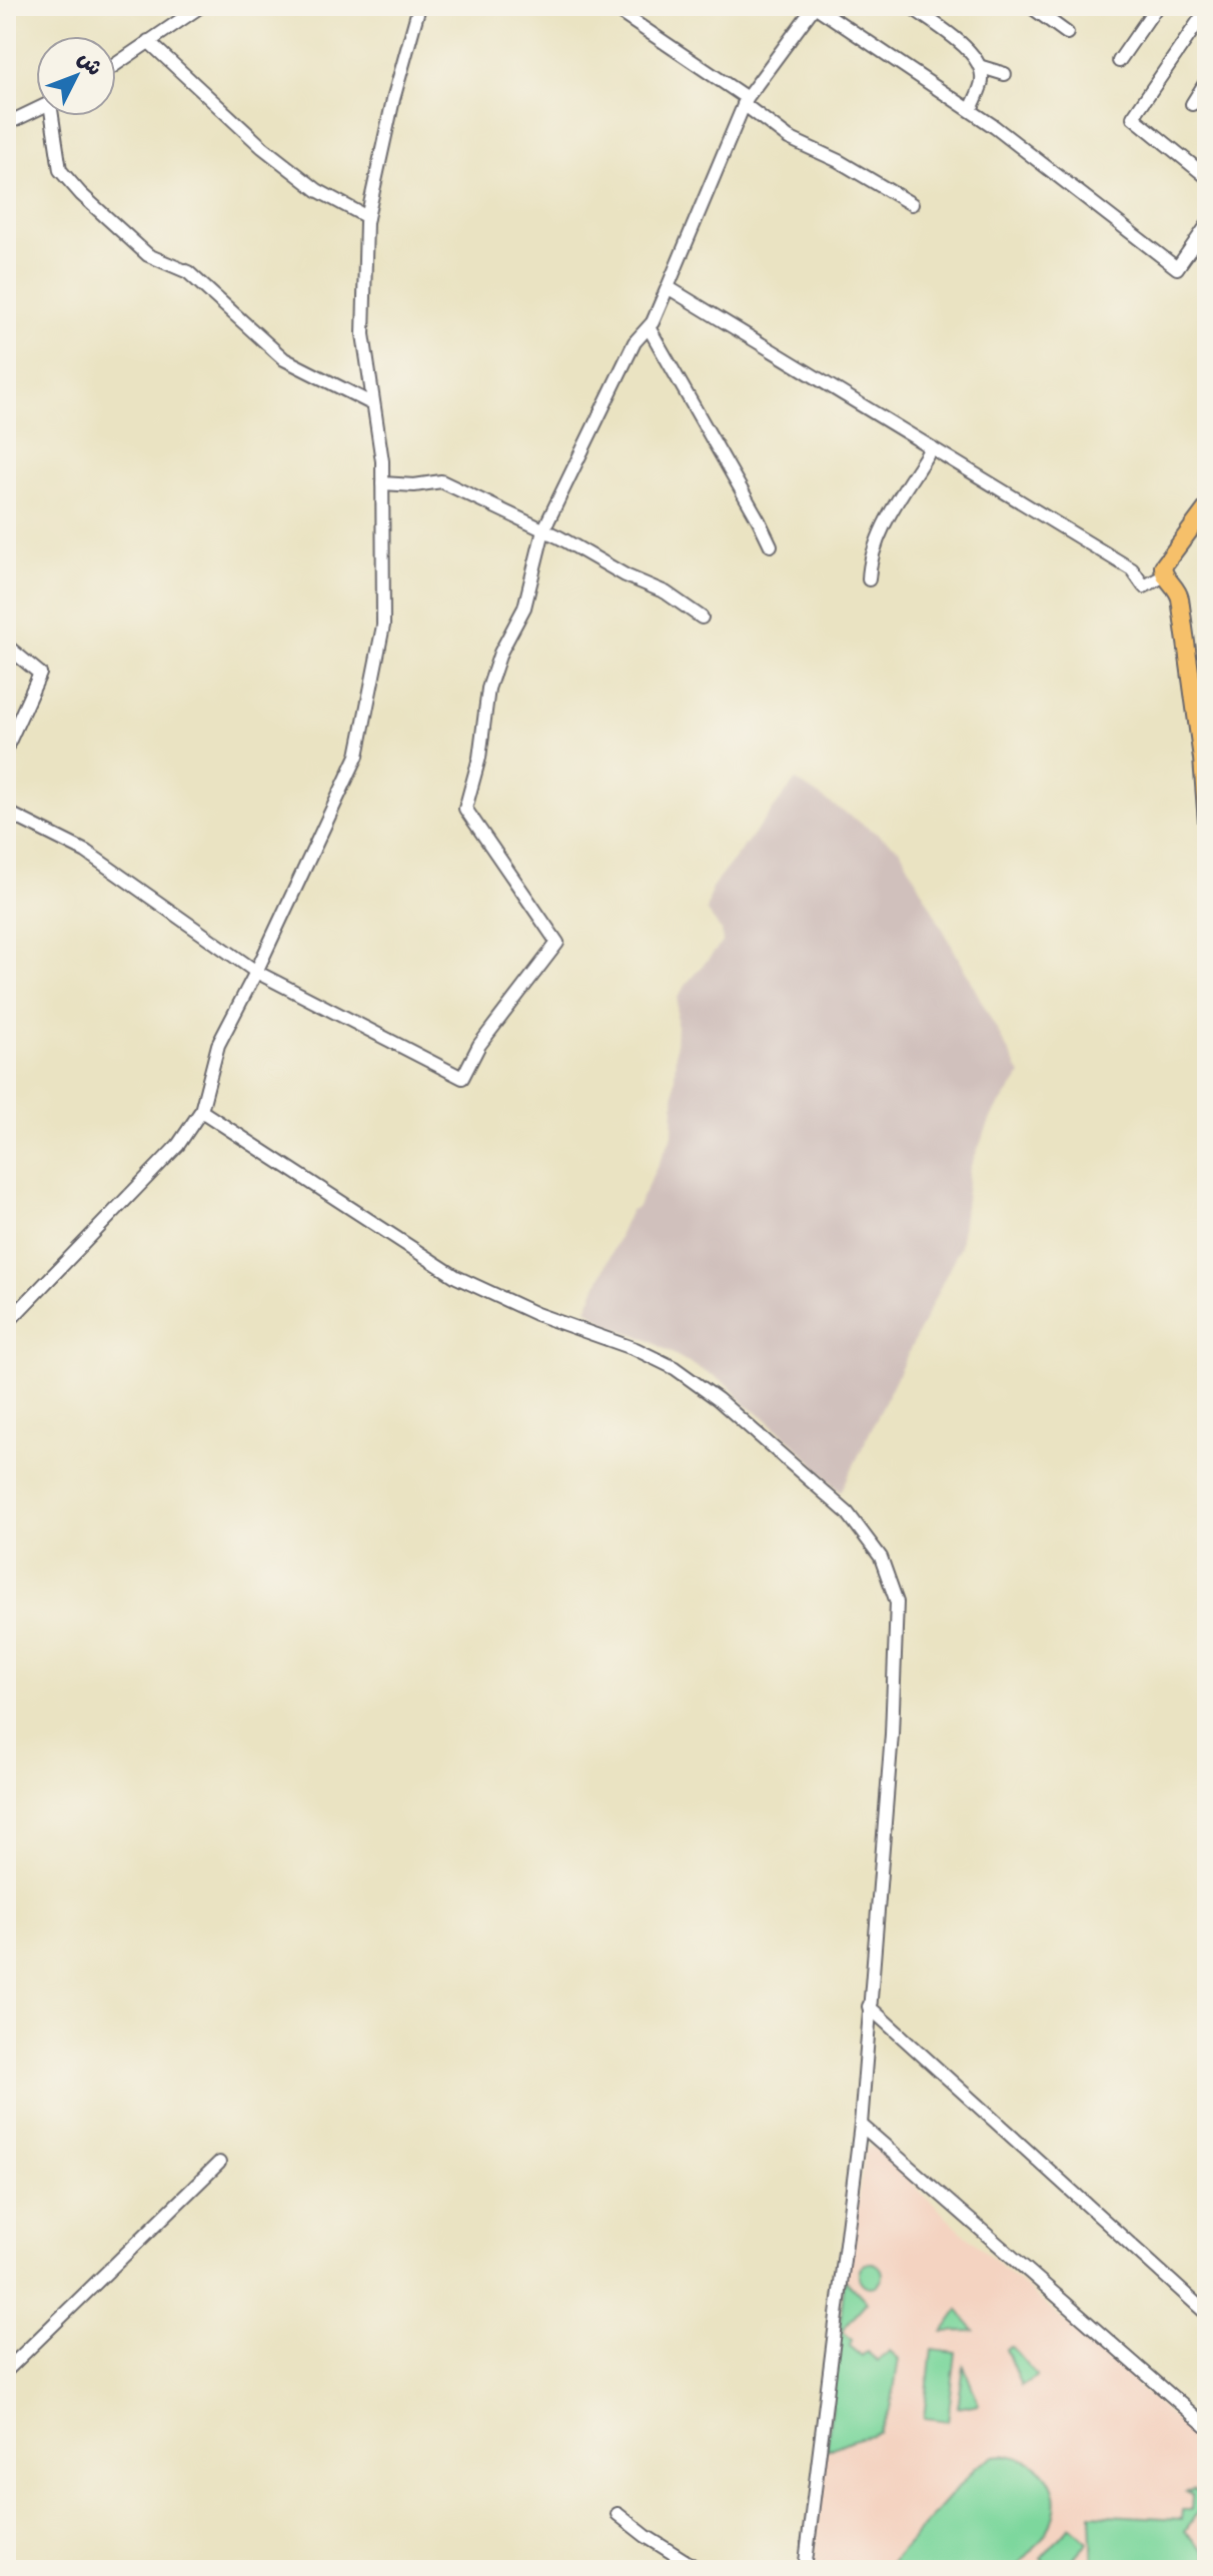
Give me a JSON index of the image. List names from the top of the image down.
{
  "north": "top right"
}
